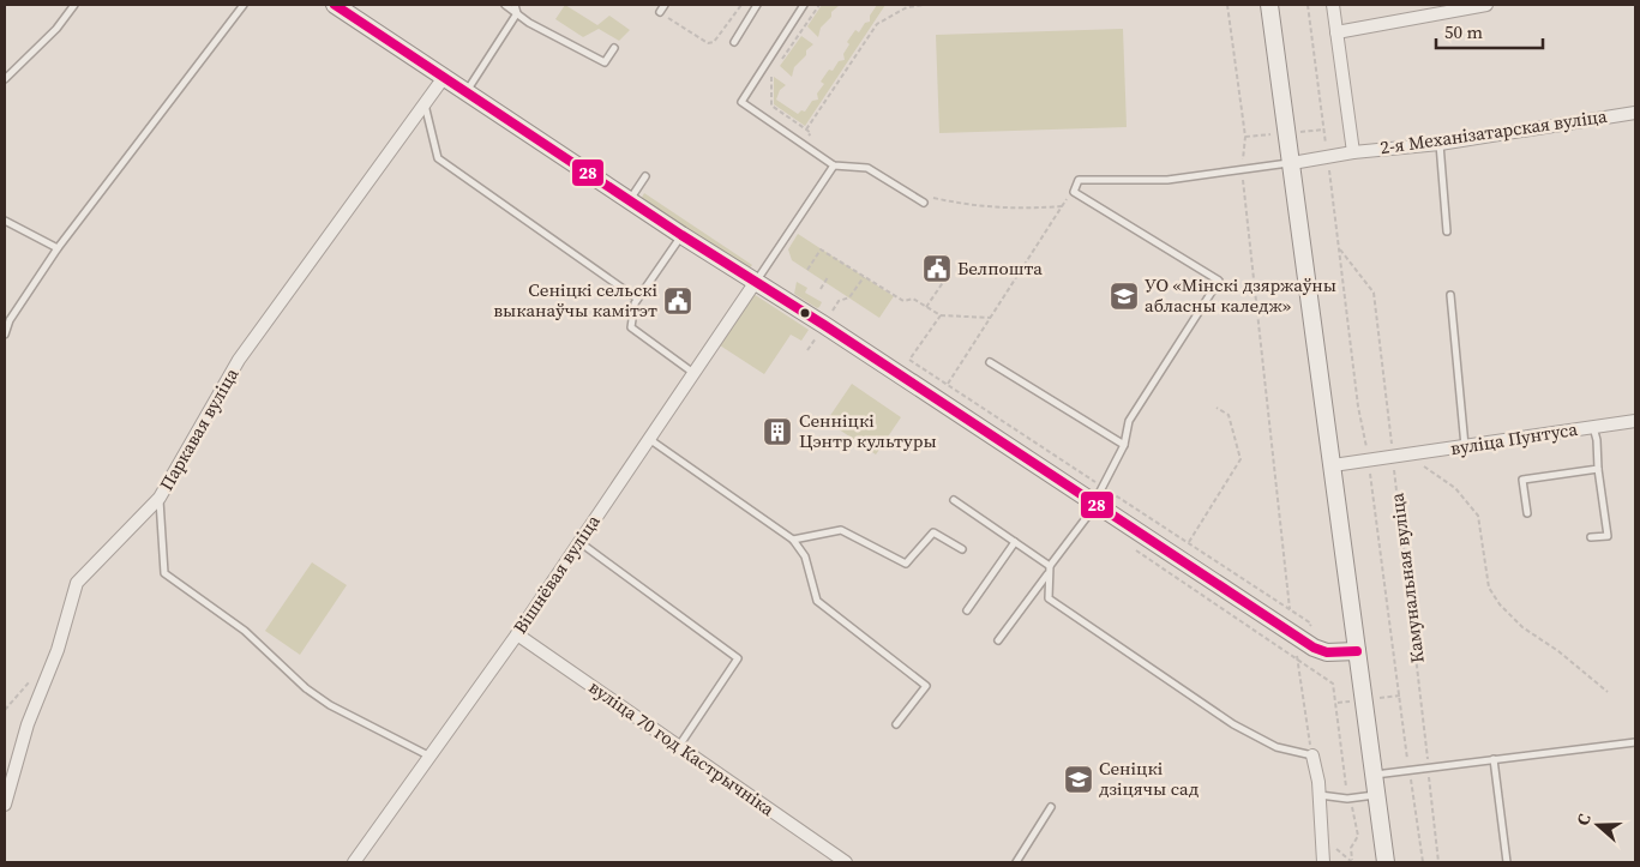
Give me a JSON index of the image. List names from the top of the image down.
{
  "streets": {
    "street": [
      "2-я Механізатарская вуліца",
      "Паркавая вуліца",
      "вуліца Пунтуса",
      "Вішнёвая вуліца",
      "вуліца 70 год Кастрычніка"
    ],
    "path": ["Камунальная вуліца"]
  },
  "crossings": [
    ["вуліца Пунтуса", "Камунальная вуліца"],
    ["Вішнёвая вуліца", "вуліца 70 год Кастрычніка"]
  ],
  "places": {
    "public building": ["Белпошта", "Сеніцкі сельскі выканаўчы камітэт"],
    "school or university": ["УО «Мінскі дзяржаўны абласны каледж»", "Сеніцкі дзіцячы сад"],
    "building": ["Сенніцкі Цэнтр культуры"]
  },
  "lines": ["transit line 28"],
  "scale_bar": "50 m",
  "north": "left"
}
